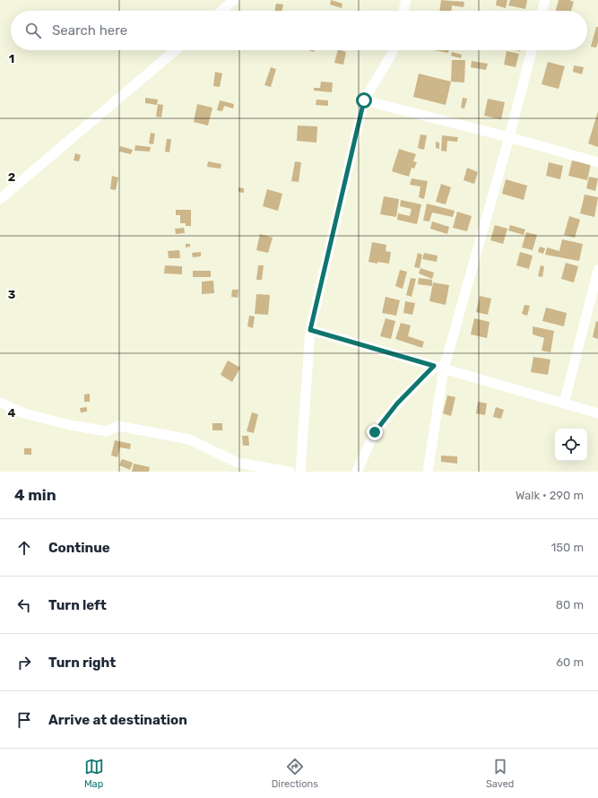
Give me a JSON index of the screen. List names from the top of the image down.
{
  "page": {
    "search": "Search here",
    "heading": ["4 min", "Walk · 290 m"],
    "list": [
      ["Continue", "150 m"],
      ["Turn left", "80 m"],
      ["Turn right", "60 m"],
      "Arrive at destination"
    ],
    "nav": ["Map", "Directions", "Saved"]
  },
  "grid": {
    "rows": [
      "1",
      "2",
      "3",
      "4"
    ]
  }
}
